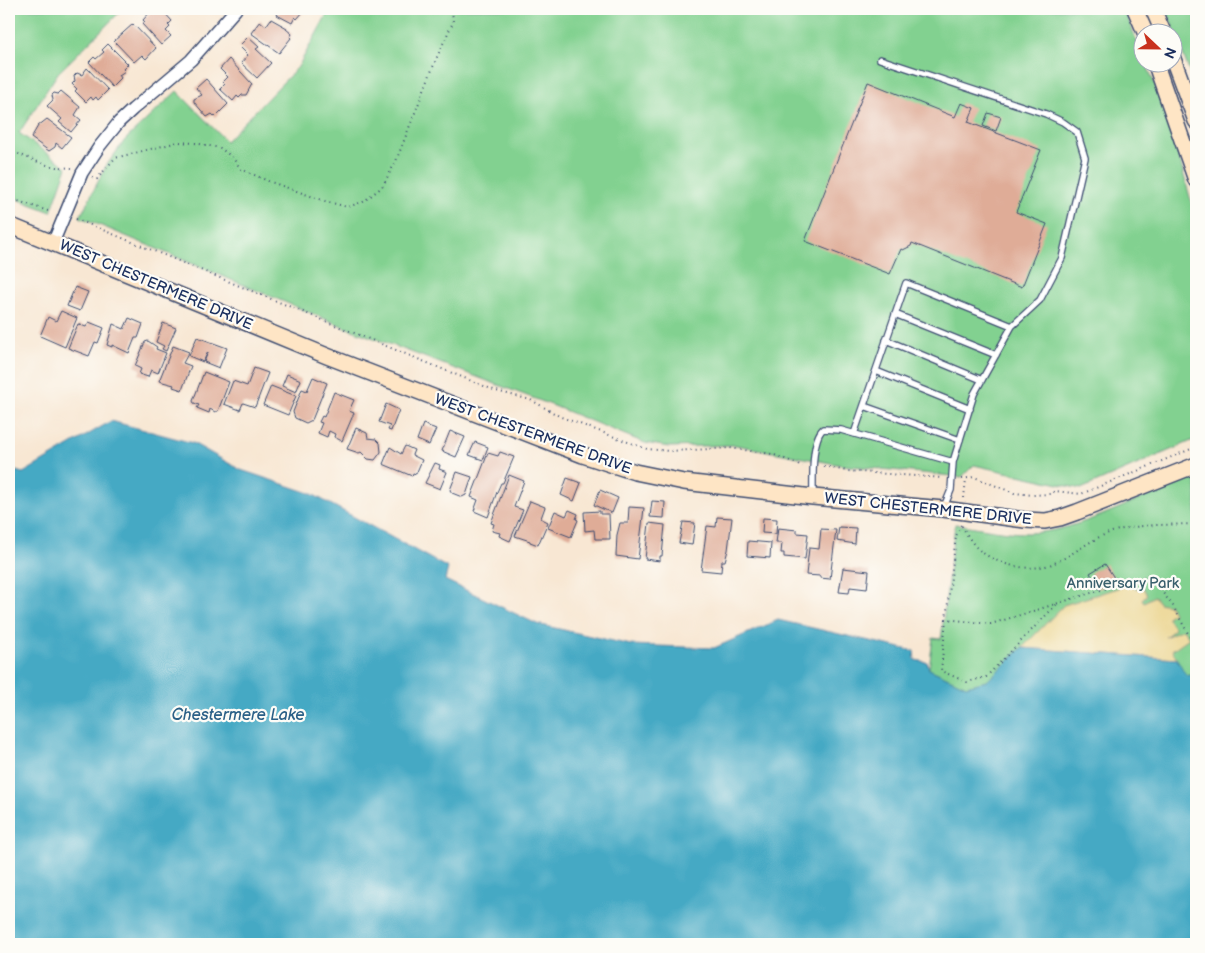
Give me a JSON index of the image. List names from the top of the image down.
{
  "streets": {
    "street": ["WEST CHESTERMERE DRIVE"]
  },
  "water": ["Chestermere Lake"],
  "parks": ["Anniversary Park"],
  "north": "right"
}
